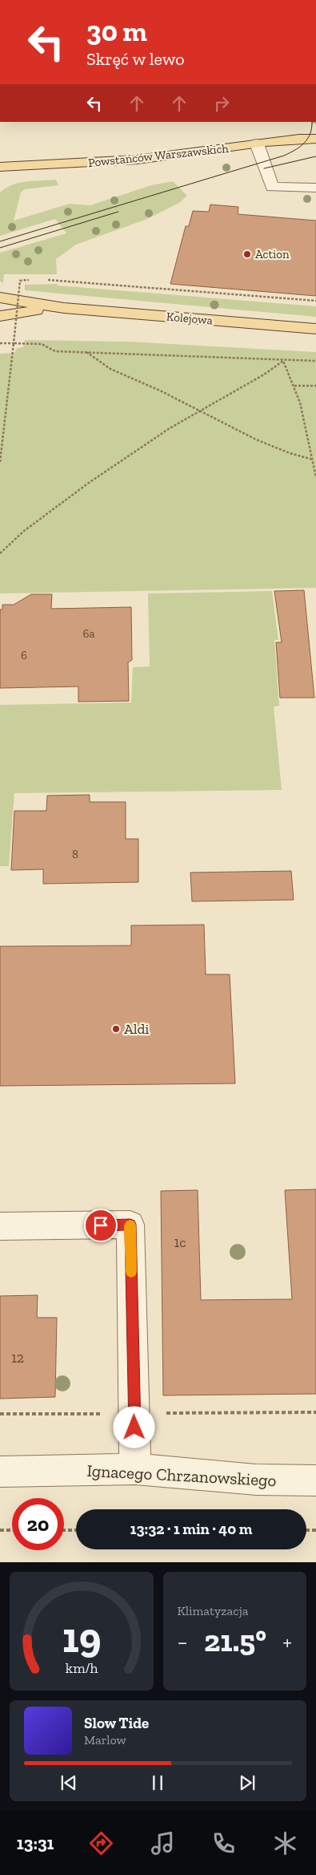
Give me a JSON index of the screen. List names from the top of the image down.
{
  "streets": {
    "main road": ["Powstańców Warszawskich", "Kolejowa"],
    "street": ["Ignacego Chrzanowskiego"]
  },
  "places": ["Action", "Aldi"],
  "house_numbers": [
    "6a",
    "6",
    "8",
    "1c",
    "12"
  ],
  "page": {
    "turn": ["30 m", "Skręć w lewo"],
    "limit": "20",
    "trip": "13:32 · 1 min · 40 m",
    "tile": "Klimatyzacja",
    "heat": ["−", "21.5°", "+"],
    "song": ["Slow Tide", "Marlow"],
    "tabs": "13:31",
    "gauge": ["19", "km/h"]
  }
}
